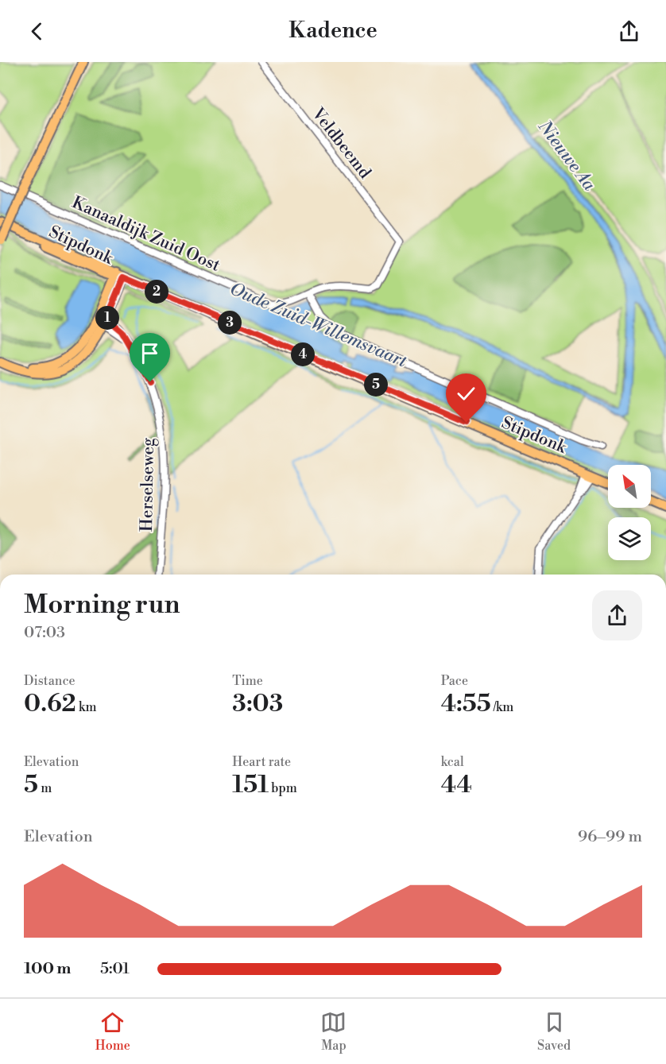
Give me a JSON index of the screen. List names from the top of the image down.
{
  "streets": {
    "main road": ["Stipdonk"],
    "street": ["Veldbeemd", "Kanaaldijk Zuid Oost", "Herselseweg"]
  },
  "crossings": [
    ["Veldbeemd", "Kanaaldijk Zuid Oost"]
  ],
  "water": ["Nieuwe Aa", "Oude Zuid-Willemsvaart"],
  "north": "top left",
  "page": {
    "header": "Kadence",
    "pins": [
      "2",
      "1",
      "3",
      "4",
      "5"
    ],
    "heading": ["Morning run", "07:03"],
    "stats": [
      ["Distance", "0.62 km"],
      ["Time", "3:03"],
      ["Pace", "4:55 /km"],
      ["Elevation", "5 m"],
      ["Heart rate", "151 bpm"],
      ["kcal", "44"]
    ],
    "chart": ["Elevation", "96–99 m"],
    "list": [
      {
        "name": "100 m",
        "note": "5:01"
      }
    ],
    "tabs": ["Home", "Map", "Saved"]
  }
}
